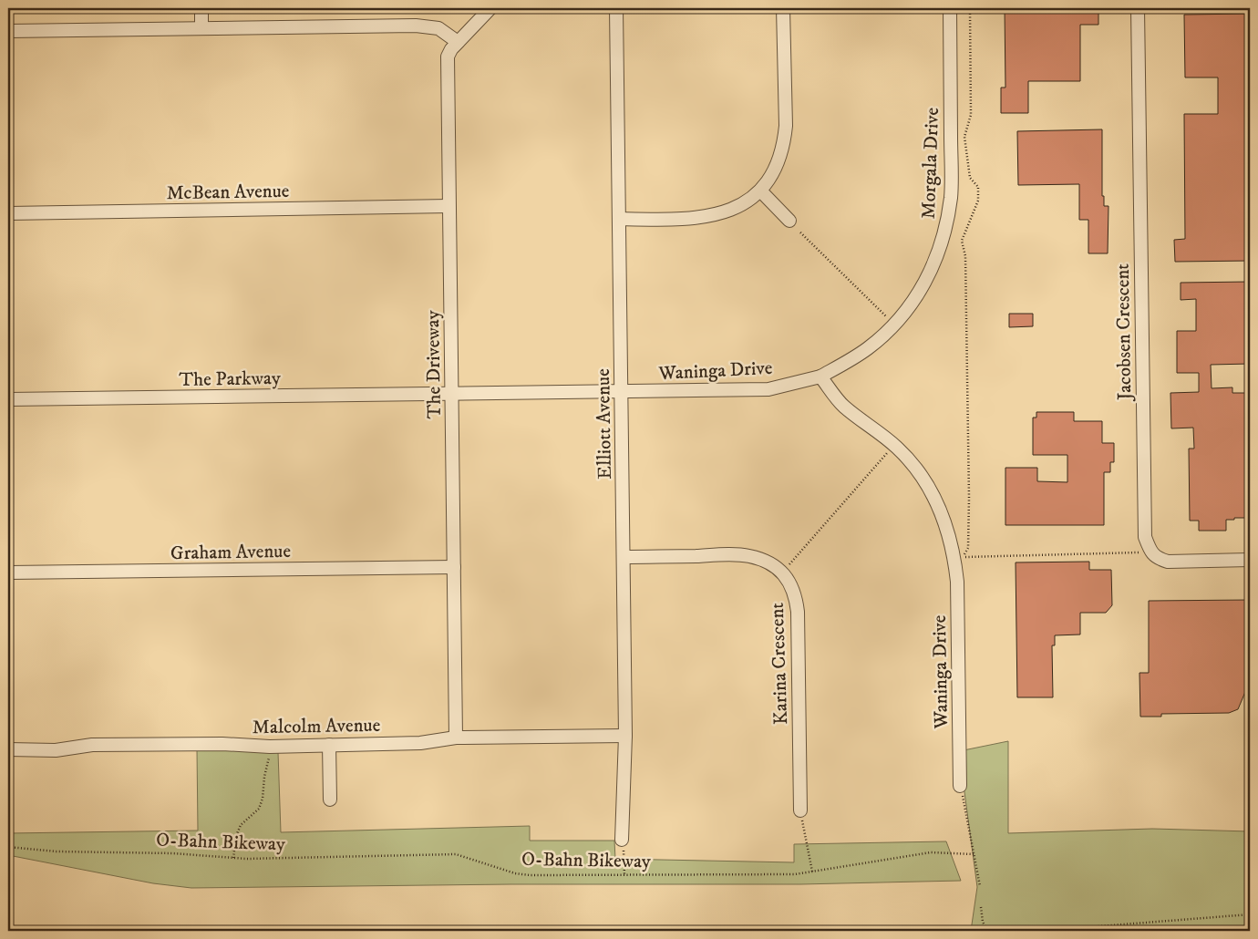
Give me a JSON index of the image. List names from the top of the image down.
{
  "streets": {
    "street": [
      "Morgala Drive",
      "McBean Avenue",
      "Jacobsen Crescent",
      "The Driveway",
      "Waninga Drive",
      "The Parkway",
      "Elliott Avenue",
      "Graham Avenue",
      "Karina Crescent",
      "Malcolm Avenue"
    ],
    "path": ["O-Bahn Bikeway"]
  },
  "crossings": [
    ["Morgala Drive", "Waninga Drive"],
    ["McBean Avenue", "The Driveway"],
    ["The Driveway", "Waninga Drive"],
    ["The Driveway", "The Parkway"],
    ["The Driveway", "Graham Avenue"],
    ["The Driveway", "Malcolm Avenue"],
    ["Waninga Drive", "The Parkway"],
    ["Waninga Drive", "Elliott Avenue"],
    ["Elliott Avenue", "Karina Crescent"],
    ["Elliott Avenue", "Malcolm Avenue"]
  ]
}
